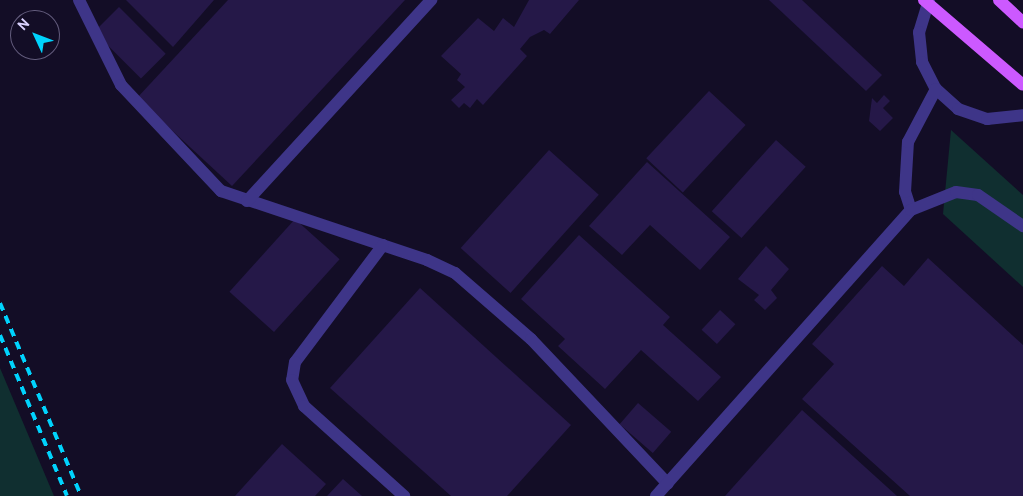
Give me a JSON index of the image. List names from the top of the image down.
{
  "north": "top left"
}
